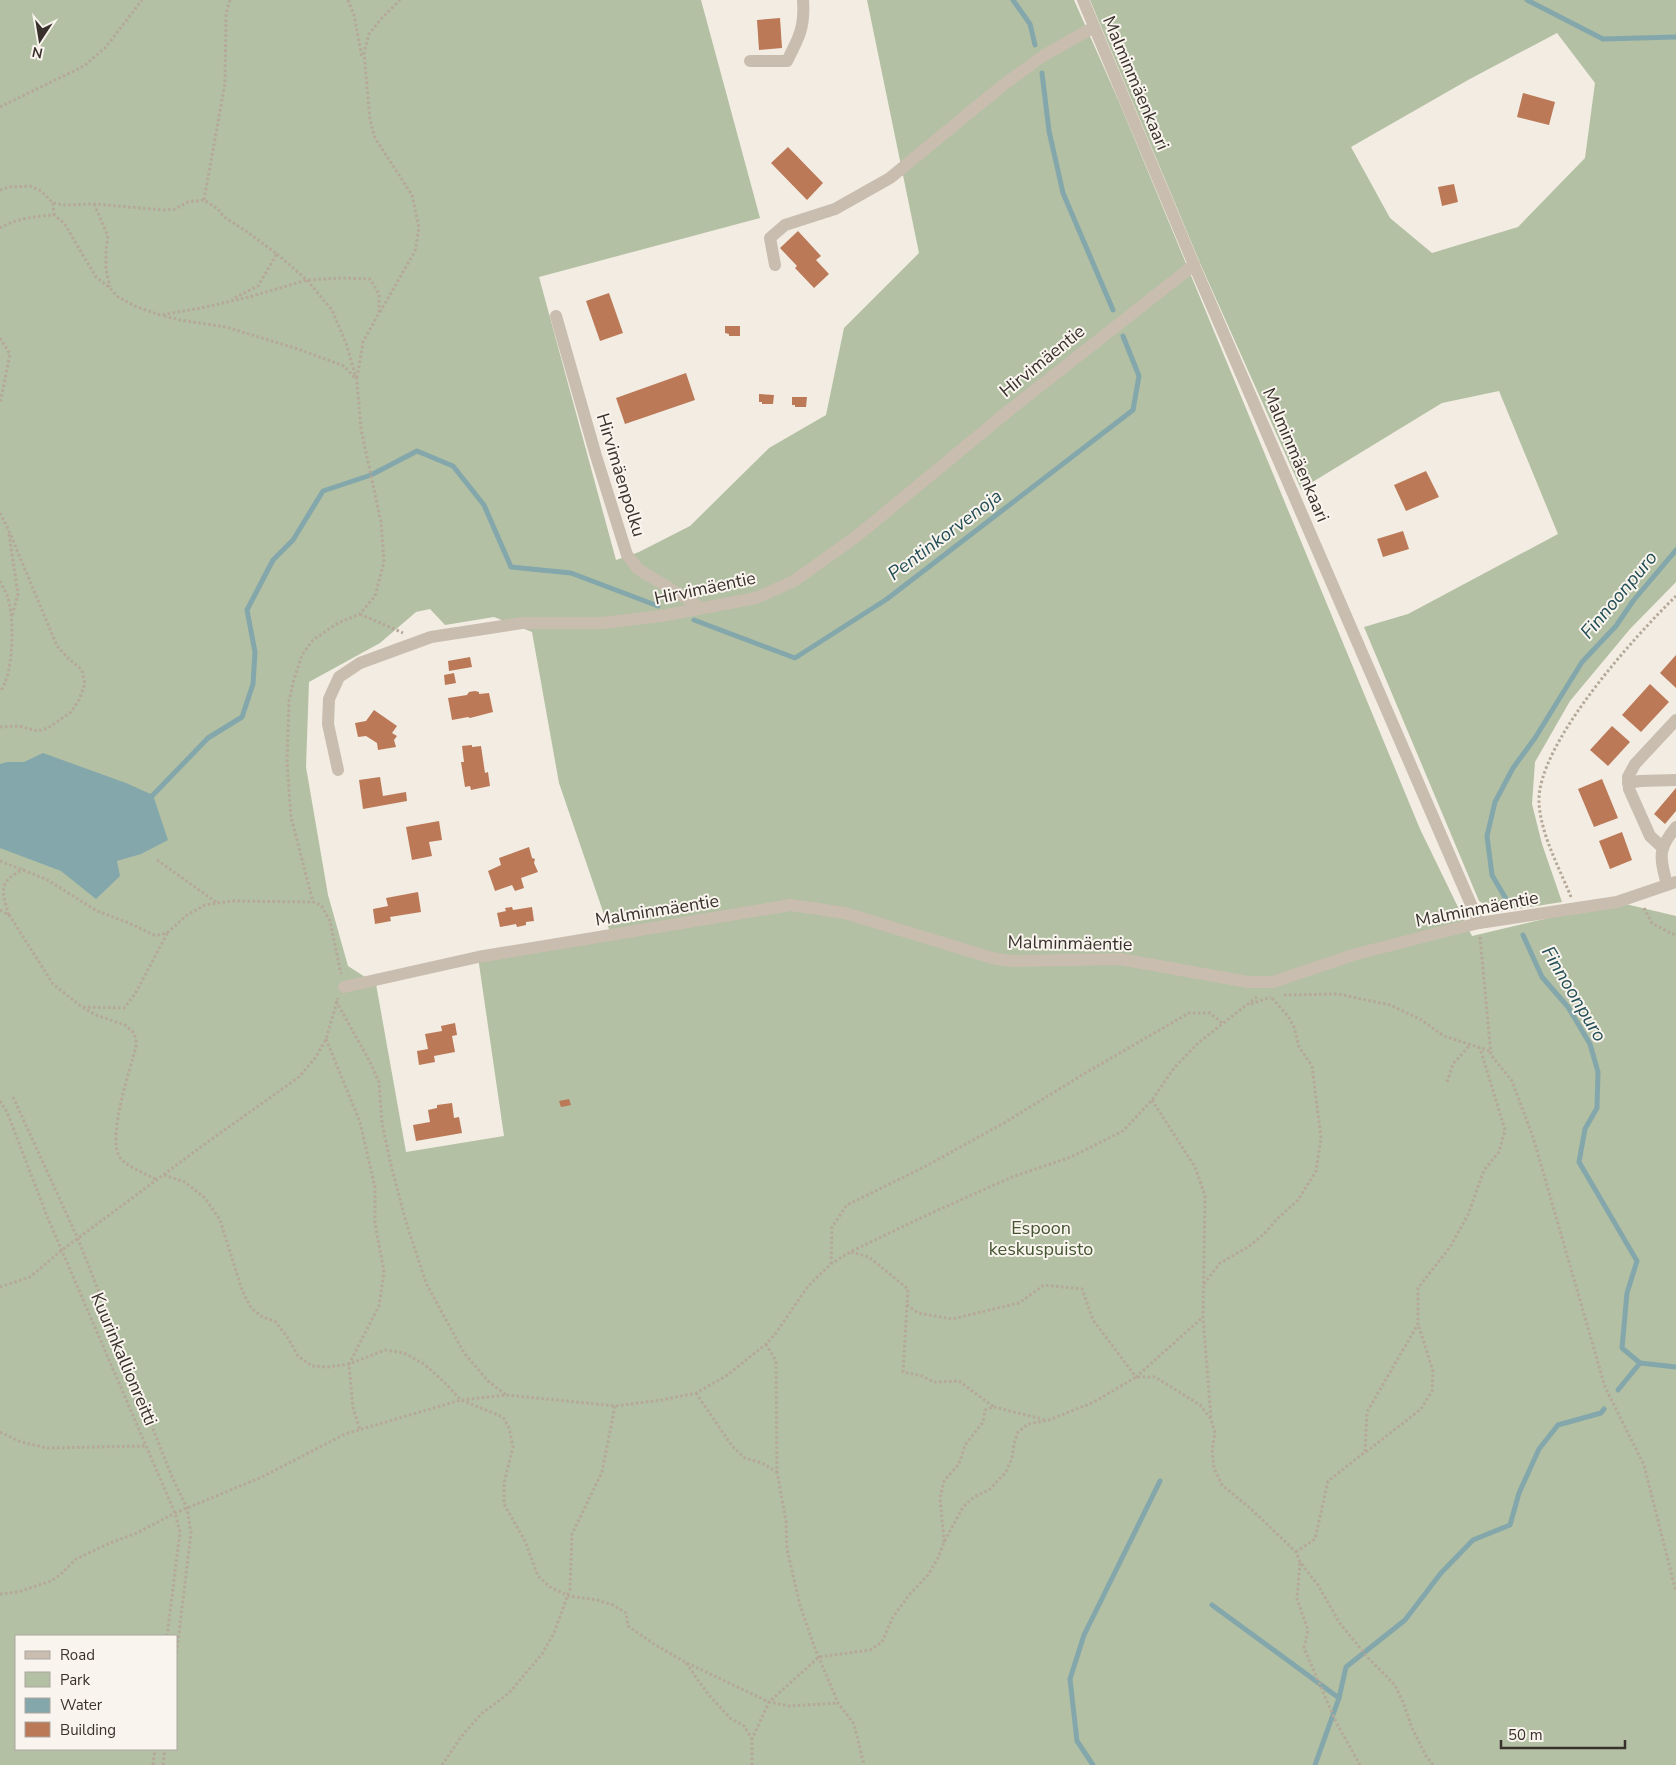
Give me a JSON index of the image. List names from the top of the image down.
{
  "streets": {
    "street": [
      "Malminmäenkaari",
      "Hirvimäentie",
      "Hirvimäenpolku",
      "Malminmäentie"
    ],
    "path": ["Kuurinkallionreitti"]
  },
  "crossings": [
    ["Malminmäenkaari", "Hirvimäentie"],
    ["Malminmäenkaari", "Malminmäentie"],
    ["Hirvimäentie", "Hirvimäenpolku"]
  ],
  "water": ["Pentinkorvenoja", "Finnoonpuro"],
  "parks": ["Espoon keskuspuisto"],
  "legend": [
    "Road",
    "Park",
    "Water",
    "Building"
  ],
  "scale_bar": "50 m",
  "north": "bottom"
}
